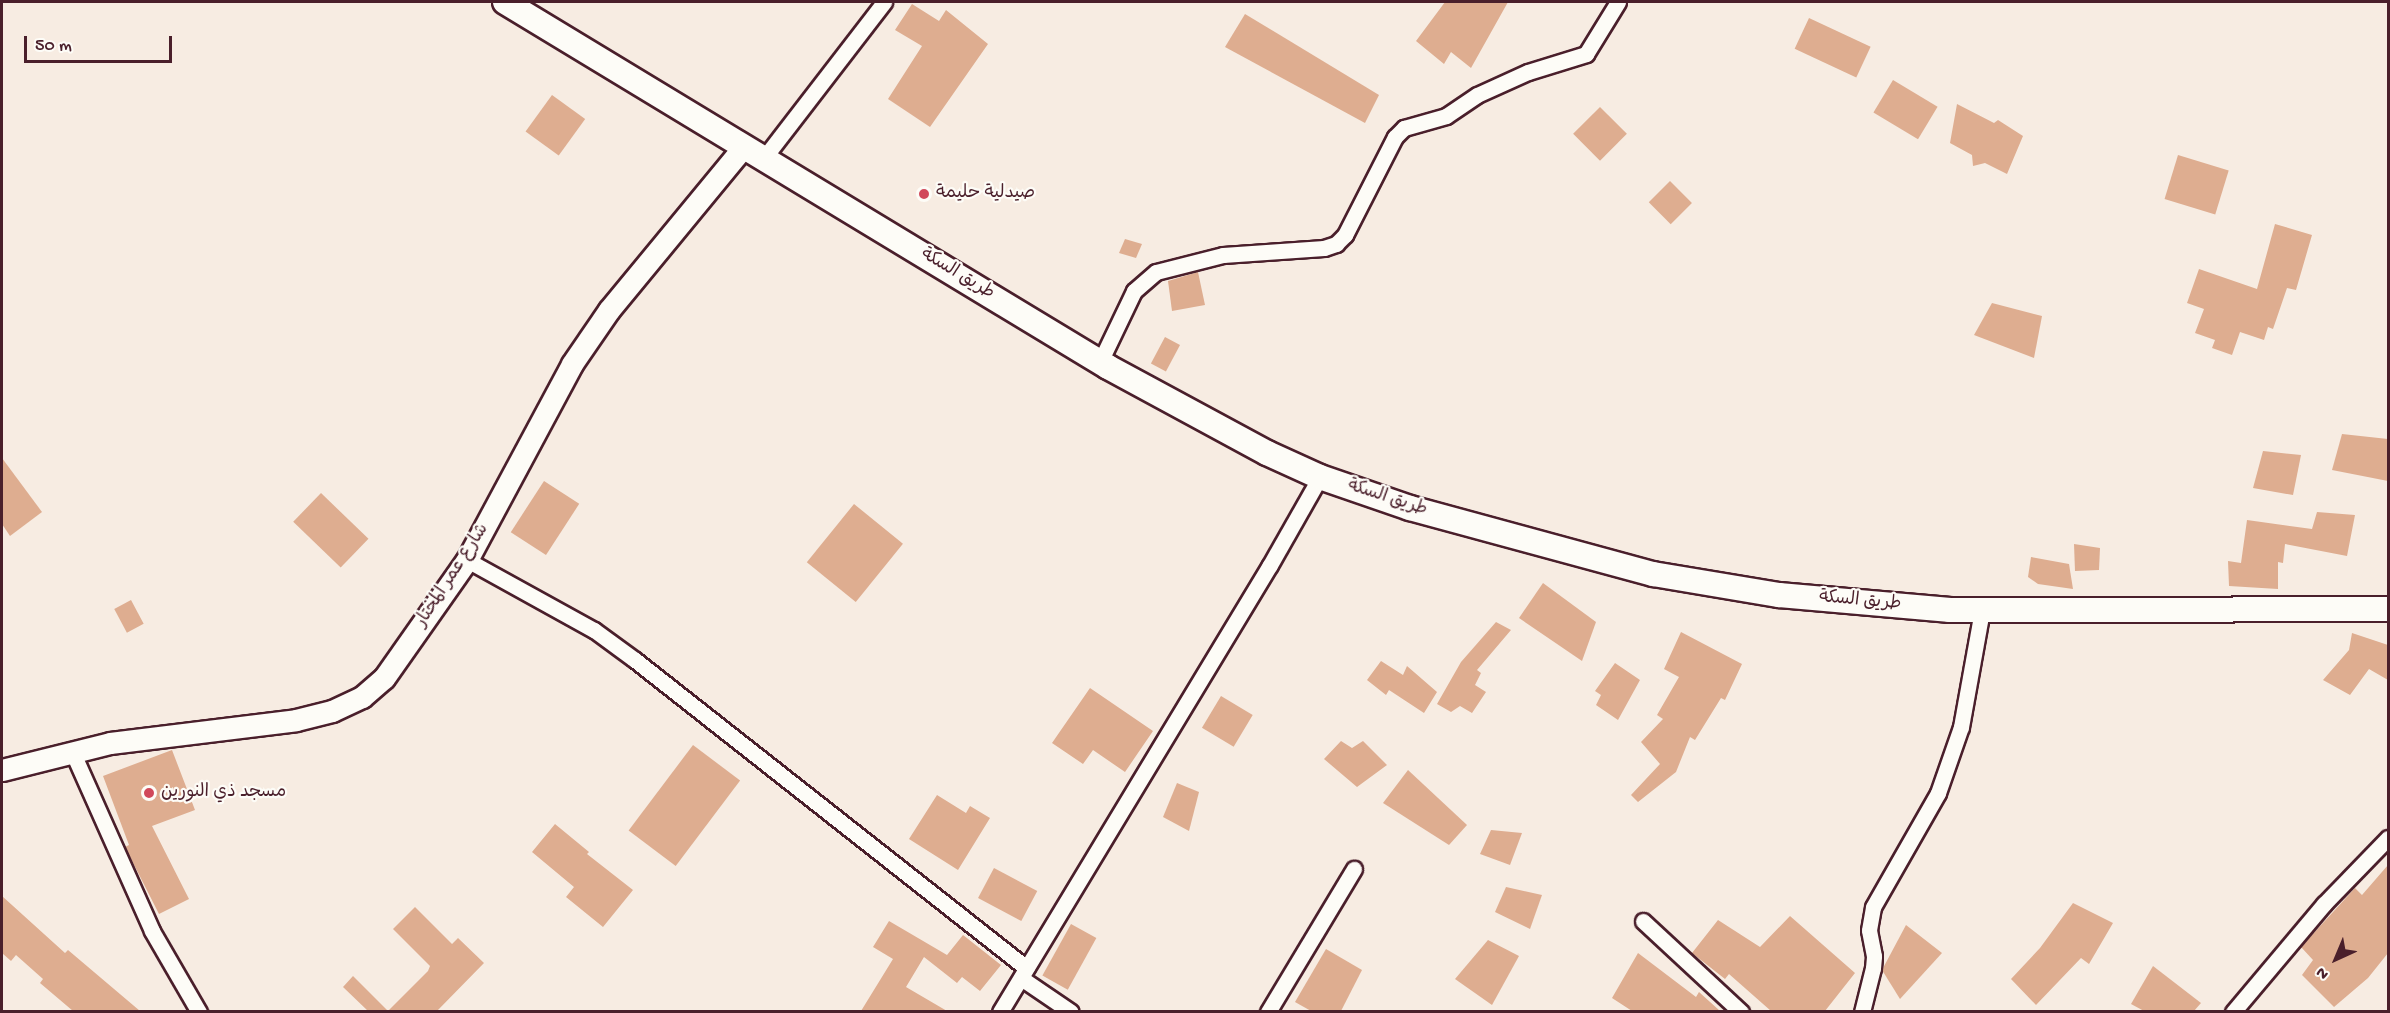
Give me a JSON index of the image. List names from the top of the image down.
{
  "streets": {
    "main road": ["طريق السكة"],
    "street": ["شارع عمر المختار"]
  },
  "crossings": [
    ["طريق السكة", "شارع عمر المختار"]
  ],
  "places": ["صيدلية حليمة", "مسجد ذي النورين"],
  "scale_bar": "50 m",
  "north": "bottom left"
}
